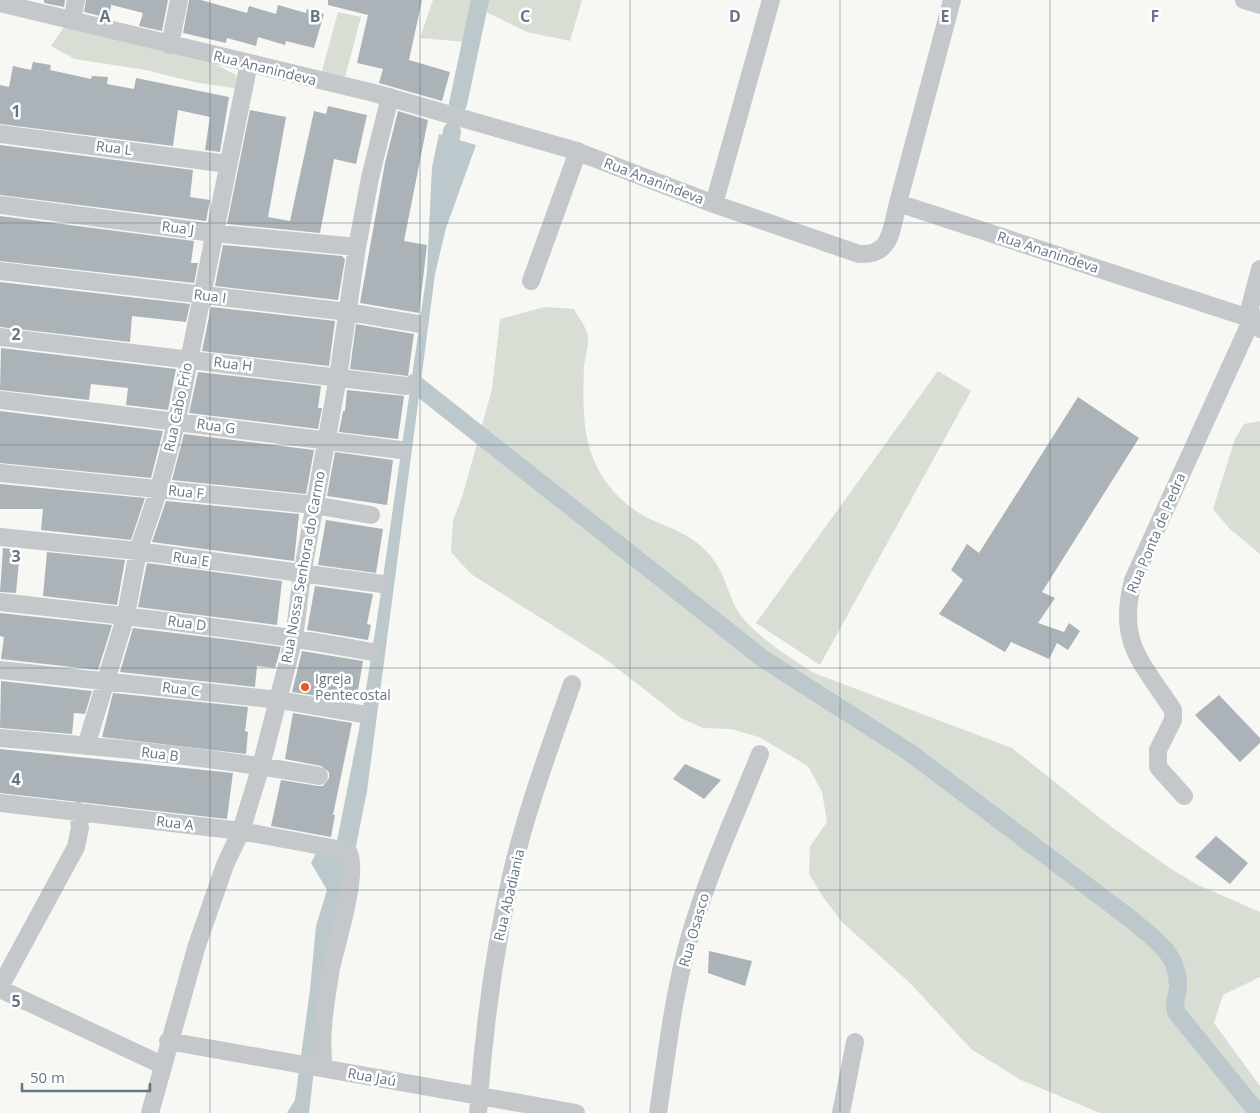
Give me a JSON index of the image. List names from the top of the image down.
{
  "streets": {
    "street": [
      "Rua Ananindeva",
      "Rua L",
      "Rua J",
      "Rua I",
      "Rua H",
      "Rua Cabo Frio",
      "Rua G",
      "Rua F",
      "Rua Ponta de Pedra",
      "Rua E",
      "Rua Nossa Senhora do Carmo",
      "Rua D",
      "Rua C",
      "Rua B",
      "Rua A",
      "Rua Abadiania",
      "Rua Osasco",
      "Rua Jaú"
    ]
  },
  "crossings": [
    ["Rua Ananindeva", "Rua Cabo Frio"],
    ["Rua Ananindeva", "Rua Ponta de Pedra"],
    ["Rua Ananindeva", "Rua Nossa Senhora do Carmo"],
    ["Rua L", "Rua Cabo Frio"],
    ["Rua J", "Rua Cabo Frio"],
    ["Rua J", "Rua Nossa Senhora do Carmo"],
    ["Rua I", "Rua Cabo Frio"],
    ["Rua I", "Rua Nossa Senhora do Carmo"],
    ["Rua H", "Rua Cabo Frio"],
    ["Rua H", "Rua Nossa Senhora do Carmo"],
    ["Rua Cabo Frio", "Rua G"],
    ["Rua Cabo Frio", "Rua F"],
    ["Rua Cabo Frio", "Rua E"],
    ["Rua Cabo Frio", "Rua D"],
    ["Rua Cabo Frio", "Rua C"],
    ["Rua Cabo Frio", "Rua B"],
    ["Rua G", "Rua Nossa Senhora do Carmo"],
    ["Rua F", "Rua Nossa Senhora do Carmo"],
    ["Rua E", "Rua Nossa Senhora do Carmo"],
    ["Rua Nossa Senhora do Carmo", "Rua D"],
    ["Rua Nossa Senhora do Carmo", "Rua C"],
    ["Rua Nossa Senhora do Carmo", "Rua B"],
    ["Rua Nossa Senhora do Carmo", "Rua A"],
    ["Rua Nossa Senhora do Carmo", "Rua Jaú"],
    ["Rua A", "Rua Jaú"],
    ["Rua Abadiania", "Rua Jaú"]
  ],
  "places": ["Igreja Pentecostal"],
  "scale_bar": "50 m",
  "grid": {
    "columns": [
      "A",
      "B",
      "C",
      "D",
      "E",
      "F"
    ],
    "rows": [
      "1",
      "2",
      "3",
      "4",
      "5"
    ]
  }
}
